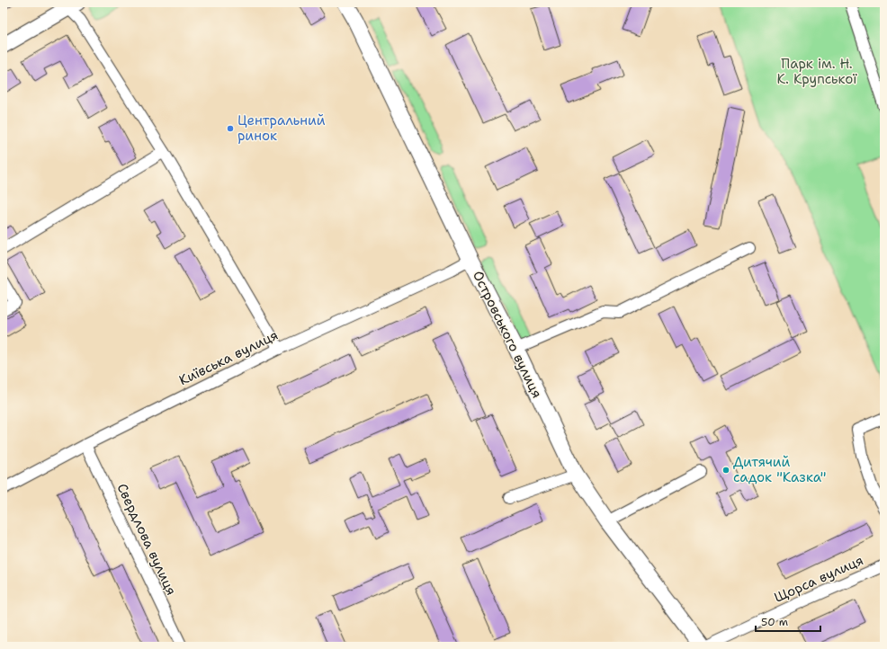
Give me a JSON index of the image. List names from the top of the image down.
{
  "streets": {
    "main road": ["Островського вулиця"],
    "street": ["Київська вулиця", "Свердлова вулиця", "Щорса вулиця"]
  },
  "crossings": [
    ["Островського вулиця", "Київська вулиця"],
    ["Київська вулиця", "Свердлова вулиця"]
  ],
  "parks": ["Парк ім. Н. К. Крупської"],
  "places": ["Центральний ринок", "Дитячий садок \"Казка\""],
  "scale_bar": "50 m"
}
